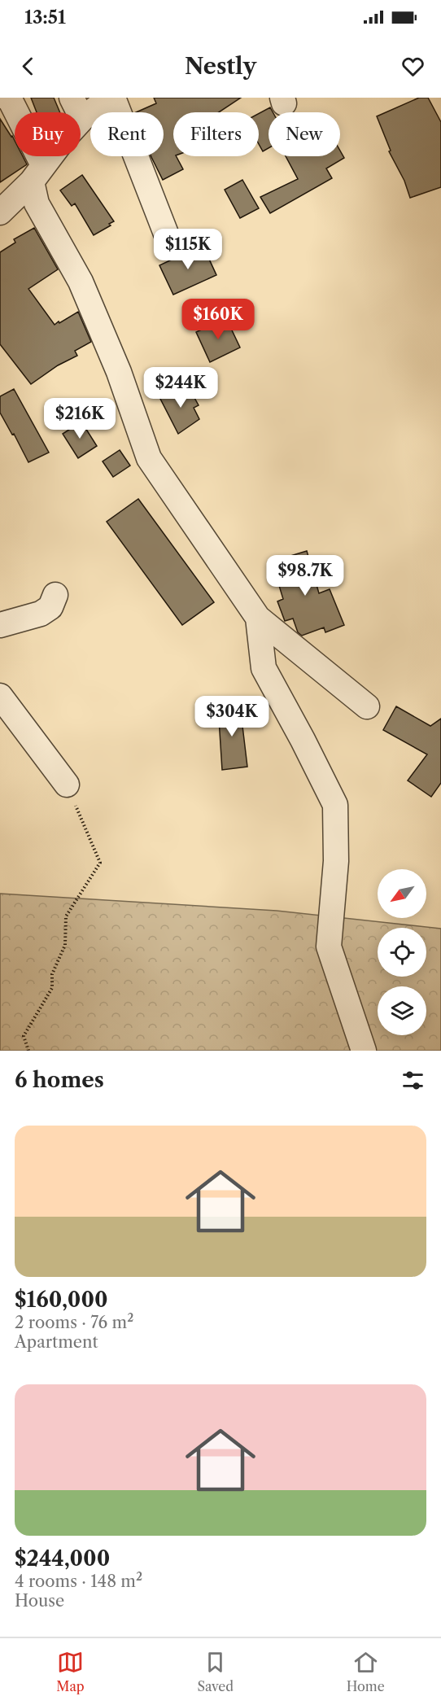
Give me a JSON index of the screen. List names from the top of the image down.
{
  "north": "bottom left",
  "page": {
    "status": "13:51",
    "header": "Nestly",
    "chip": [
      "Buy",
      "Rent",
      "Filters",
      "New"
    ],
    "price": [
      "$115K",
      "$160K",
      "$244K",
      "$216K",
      "$98.7K",
      "$304K"
    ],
    "heading": "6 homes",
    "list": [
      {
        "name": "$160,000",
        "note": "2 rooms · 76 m² · Apartment"
      },
      {
        "name": "$244,000",
        "note": "4 rooms · 148 m² · House"
      }
    ],
    "tabs": ["Map", "Saved", "Home"]
  }
}
